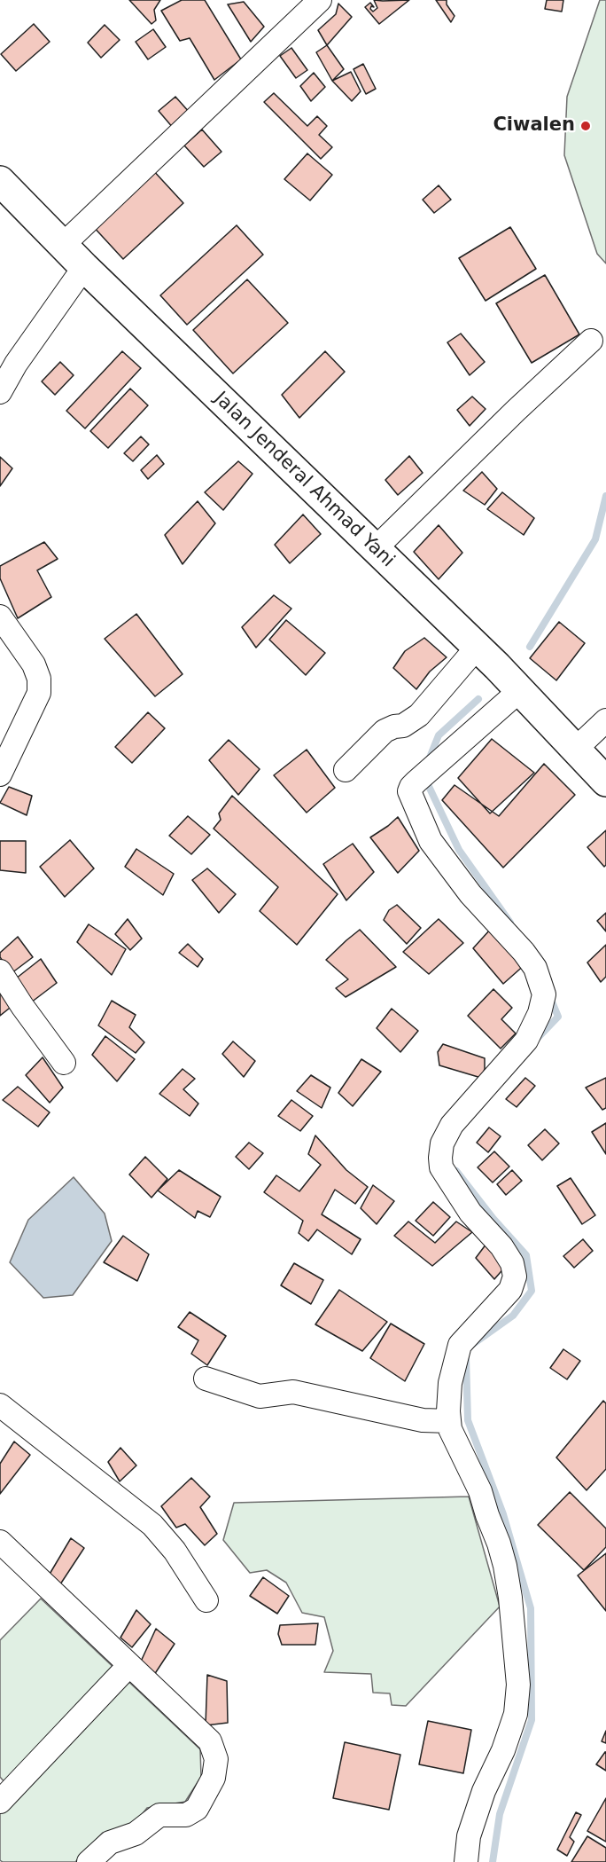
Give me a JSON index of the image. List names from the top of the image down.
{
  "streets": {
    "main road": ["Jalan Jenderal Ahmad Yani"]
  },
  "places": ["Ciwalen"]
}
